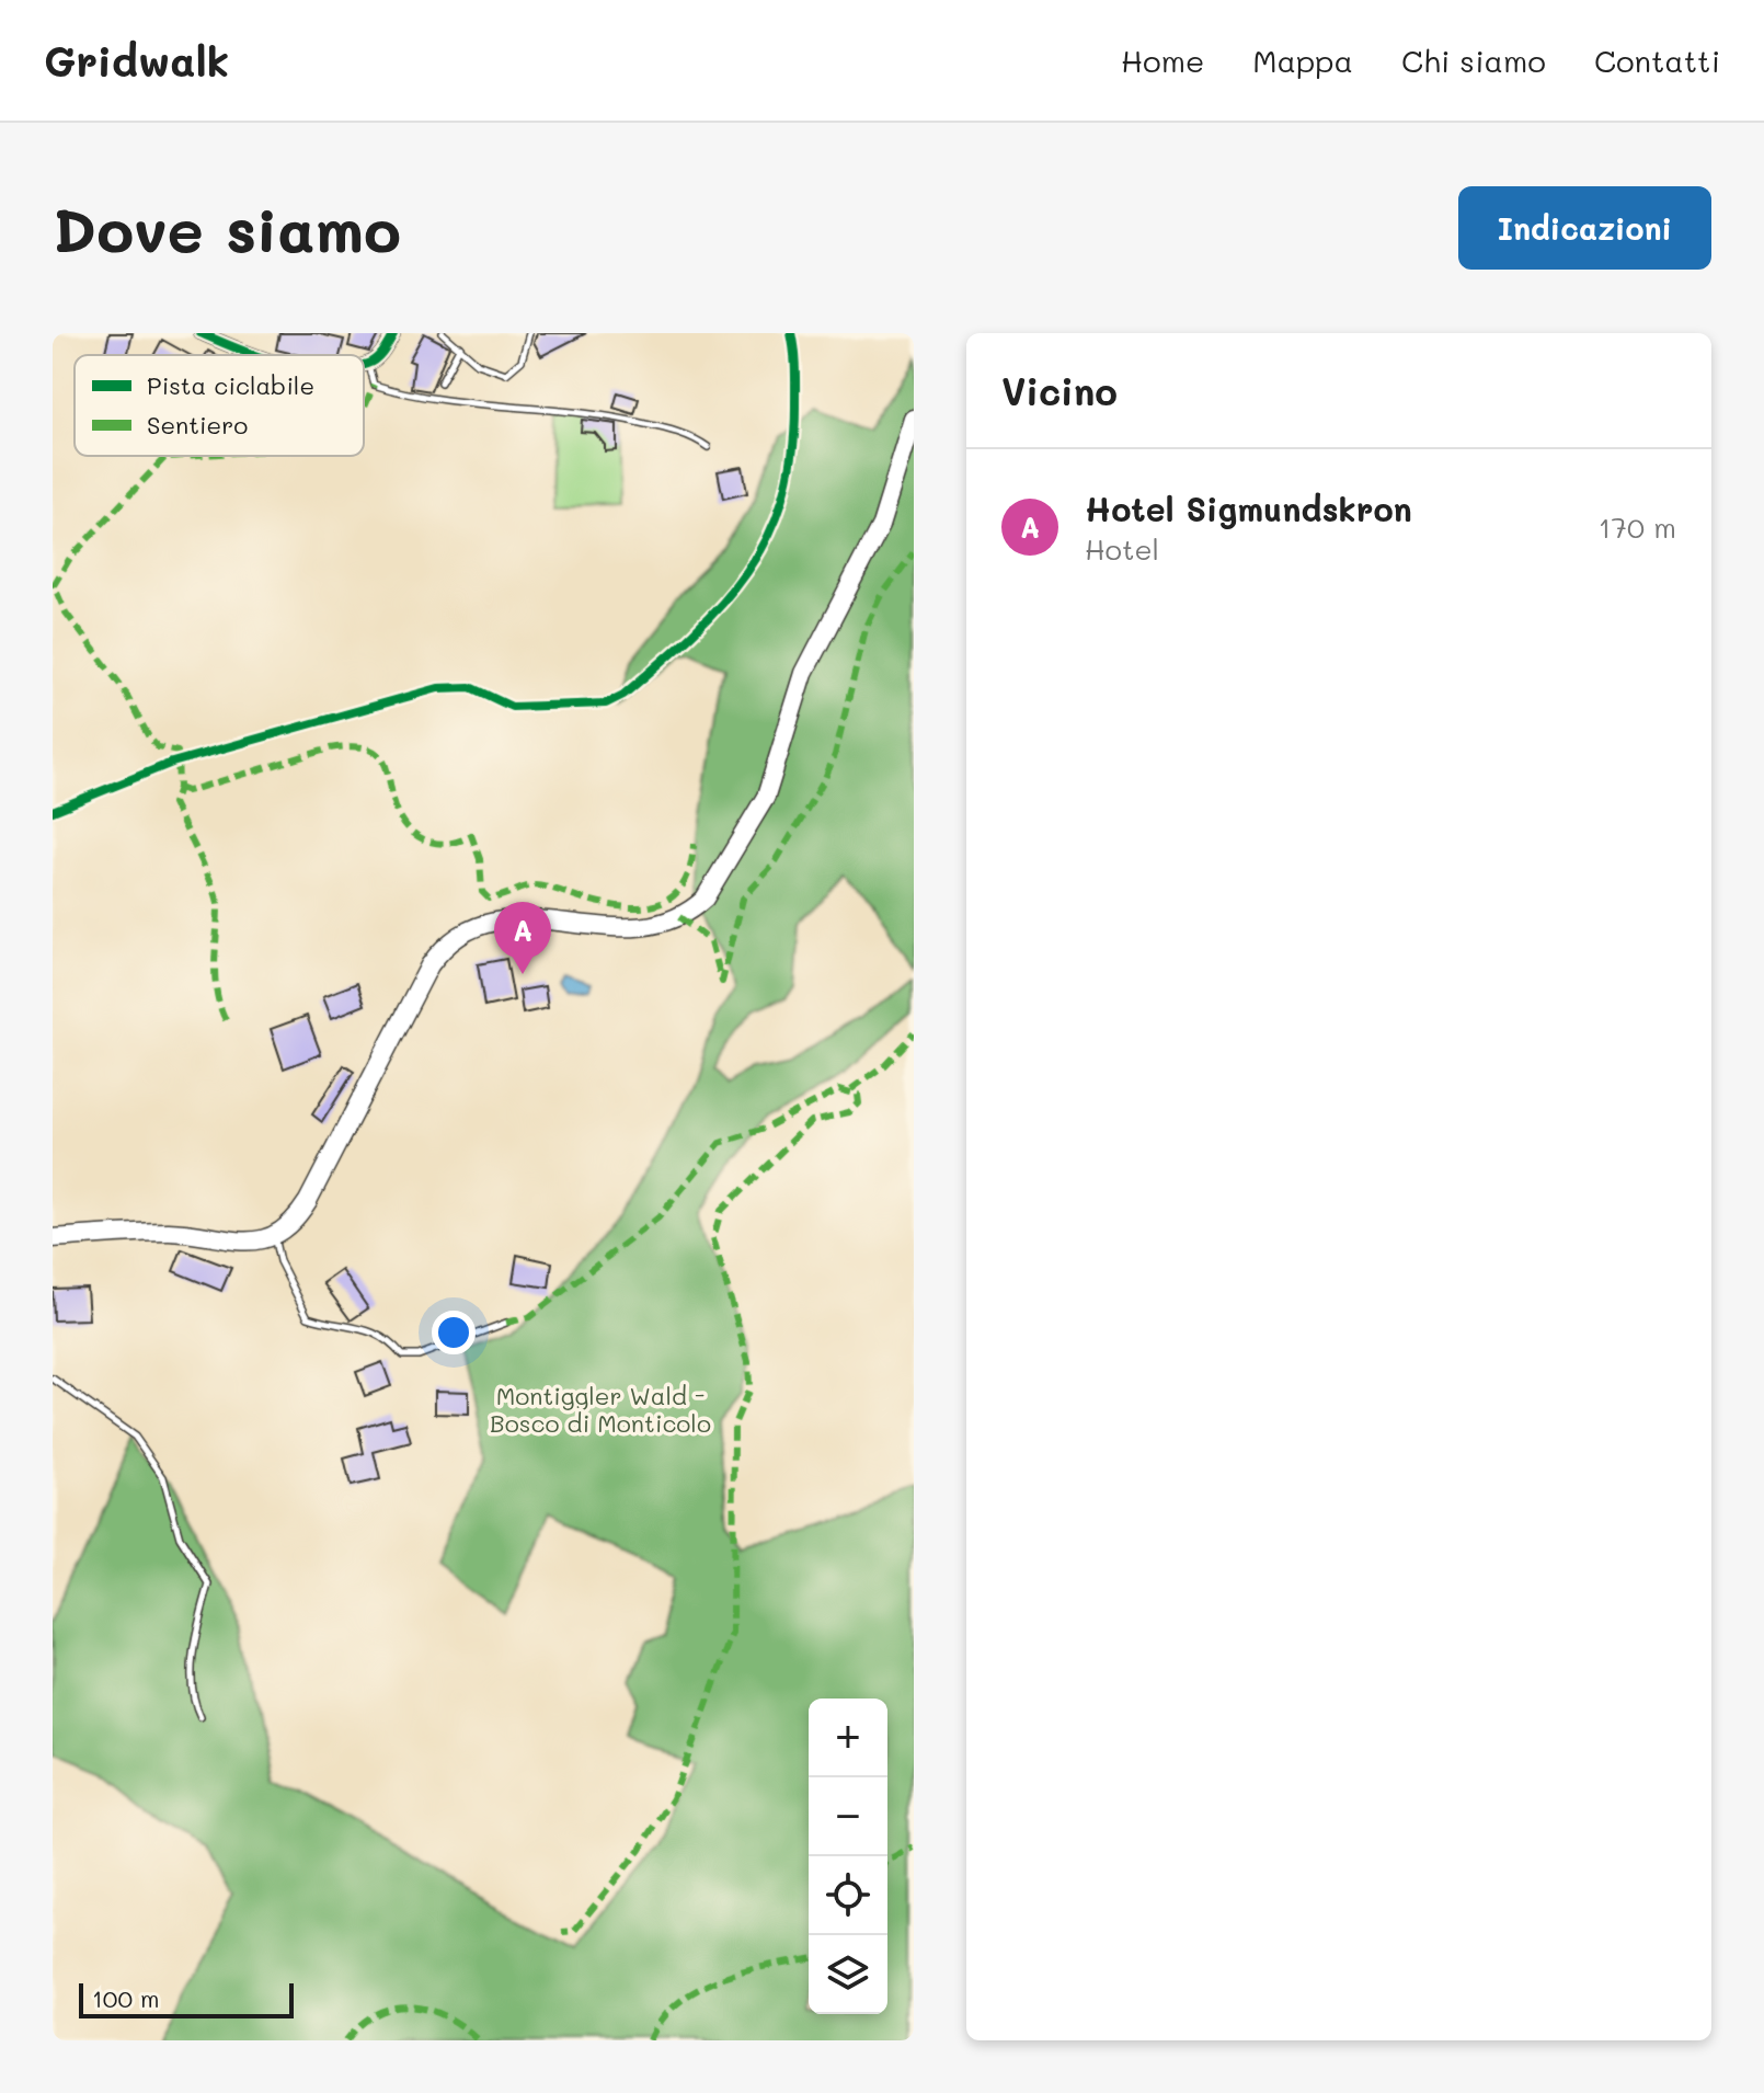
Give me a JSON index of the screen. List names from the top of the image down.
{
  "parks": ["Montiggler Wald - Bosco di Monticolo"],
  "legend": ["Pista ciclabile", "Sentiero"],
  "scale_bar": "100 m",
  "page": {
    "header": "Gridwalk",
    "nav": [
      "Home",
      "Mappa",
      "Chi siamo",
      "Contatti"
    ],
    "buttons": "Indicazioni",
    "title": "Dove siamo",
    "heading": "Vicino",
    "list": [
      {
        "mark": "A",
        "name": "Hotel Sigmundskron",
        "note": "Hotel",
        "value": "170 m"
      }
    ],
    "pins": "A",
    "map_buttons": ["+", "−"],
    "scale": "100 m"
  }
}
